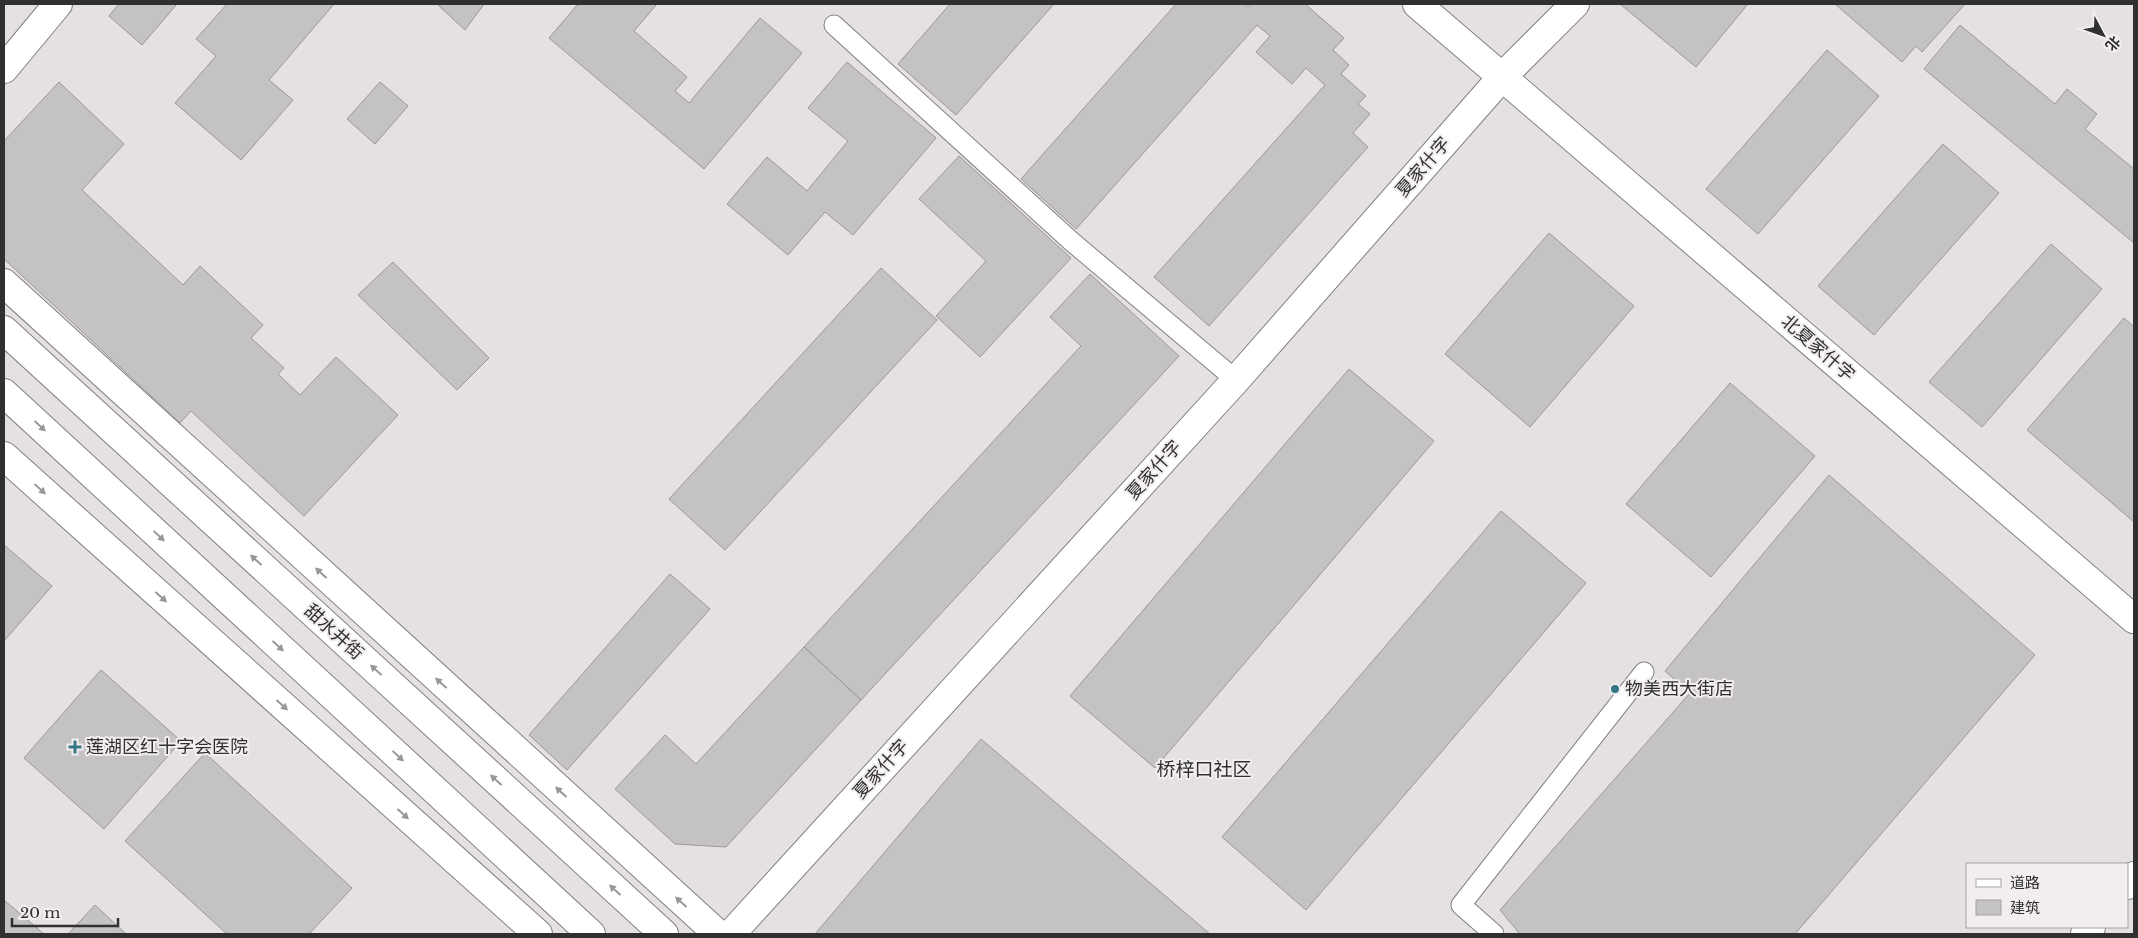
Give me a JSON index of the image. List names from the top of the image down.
{
  "streets": {
    "street": ["夏家什字", "北夏家什字", "甜水井街"]
  },
  "crossings": [
    ["夏家什字", "北夏家什字"]
  ],
  "districts": ["桥梓口社区"],
  "places": {
    "other": ["物美西大街店"],
    "health": ["莲湖区红十字会医院"]
  },
  "legend": ["道路", "建筑"],
  "scale_bar": "20 m",
  "north": "bottom right"
}
